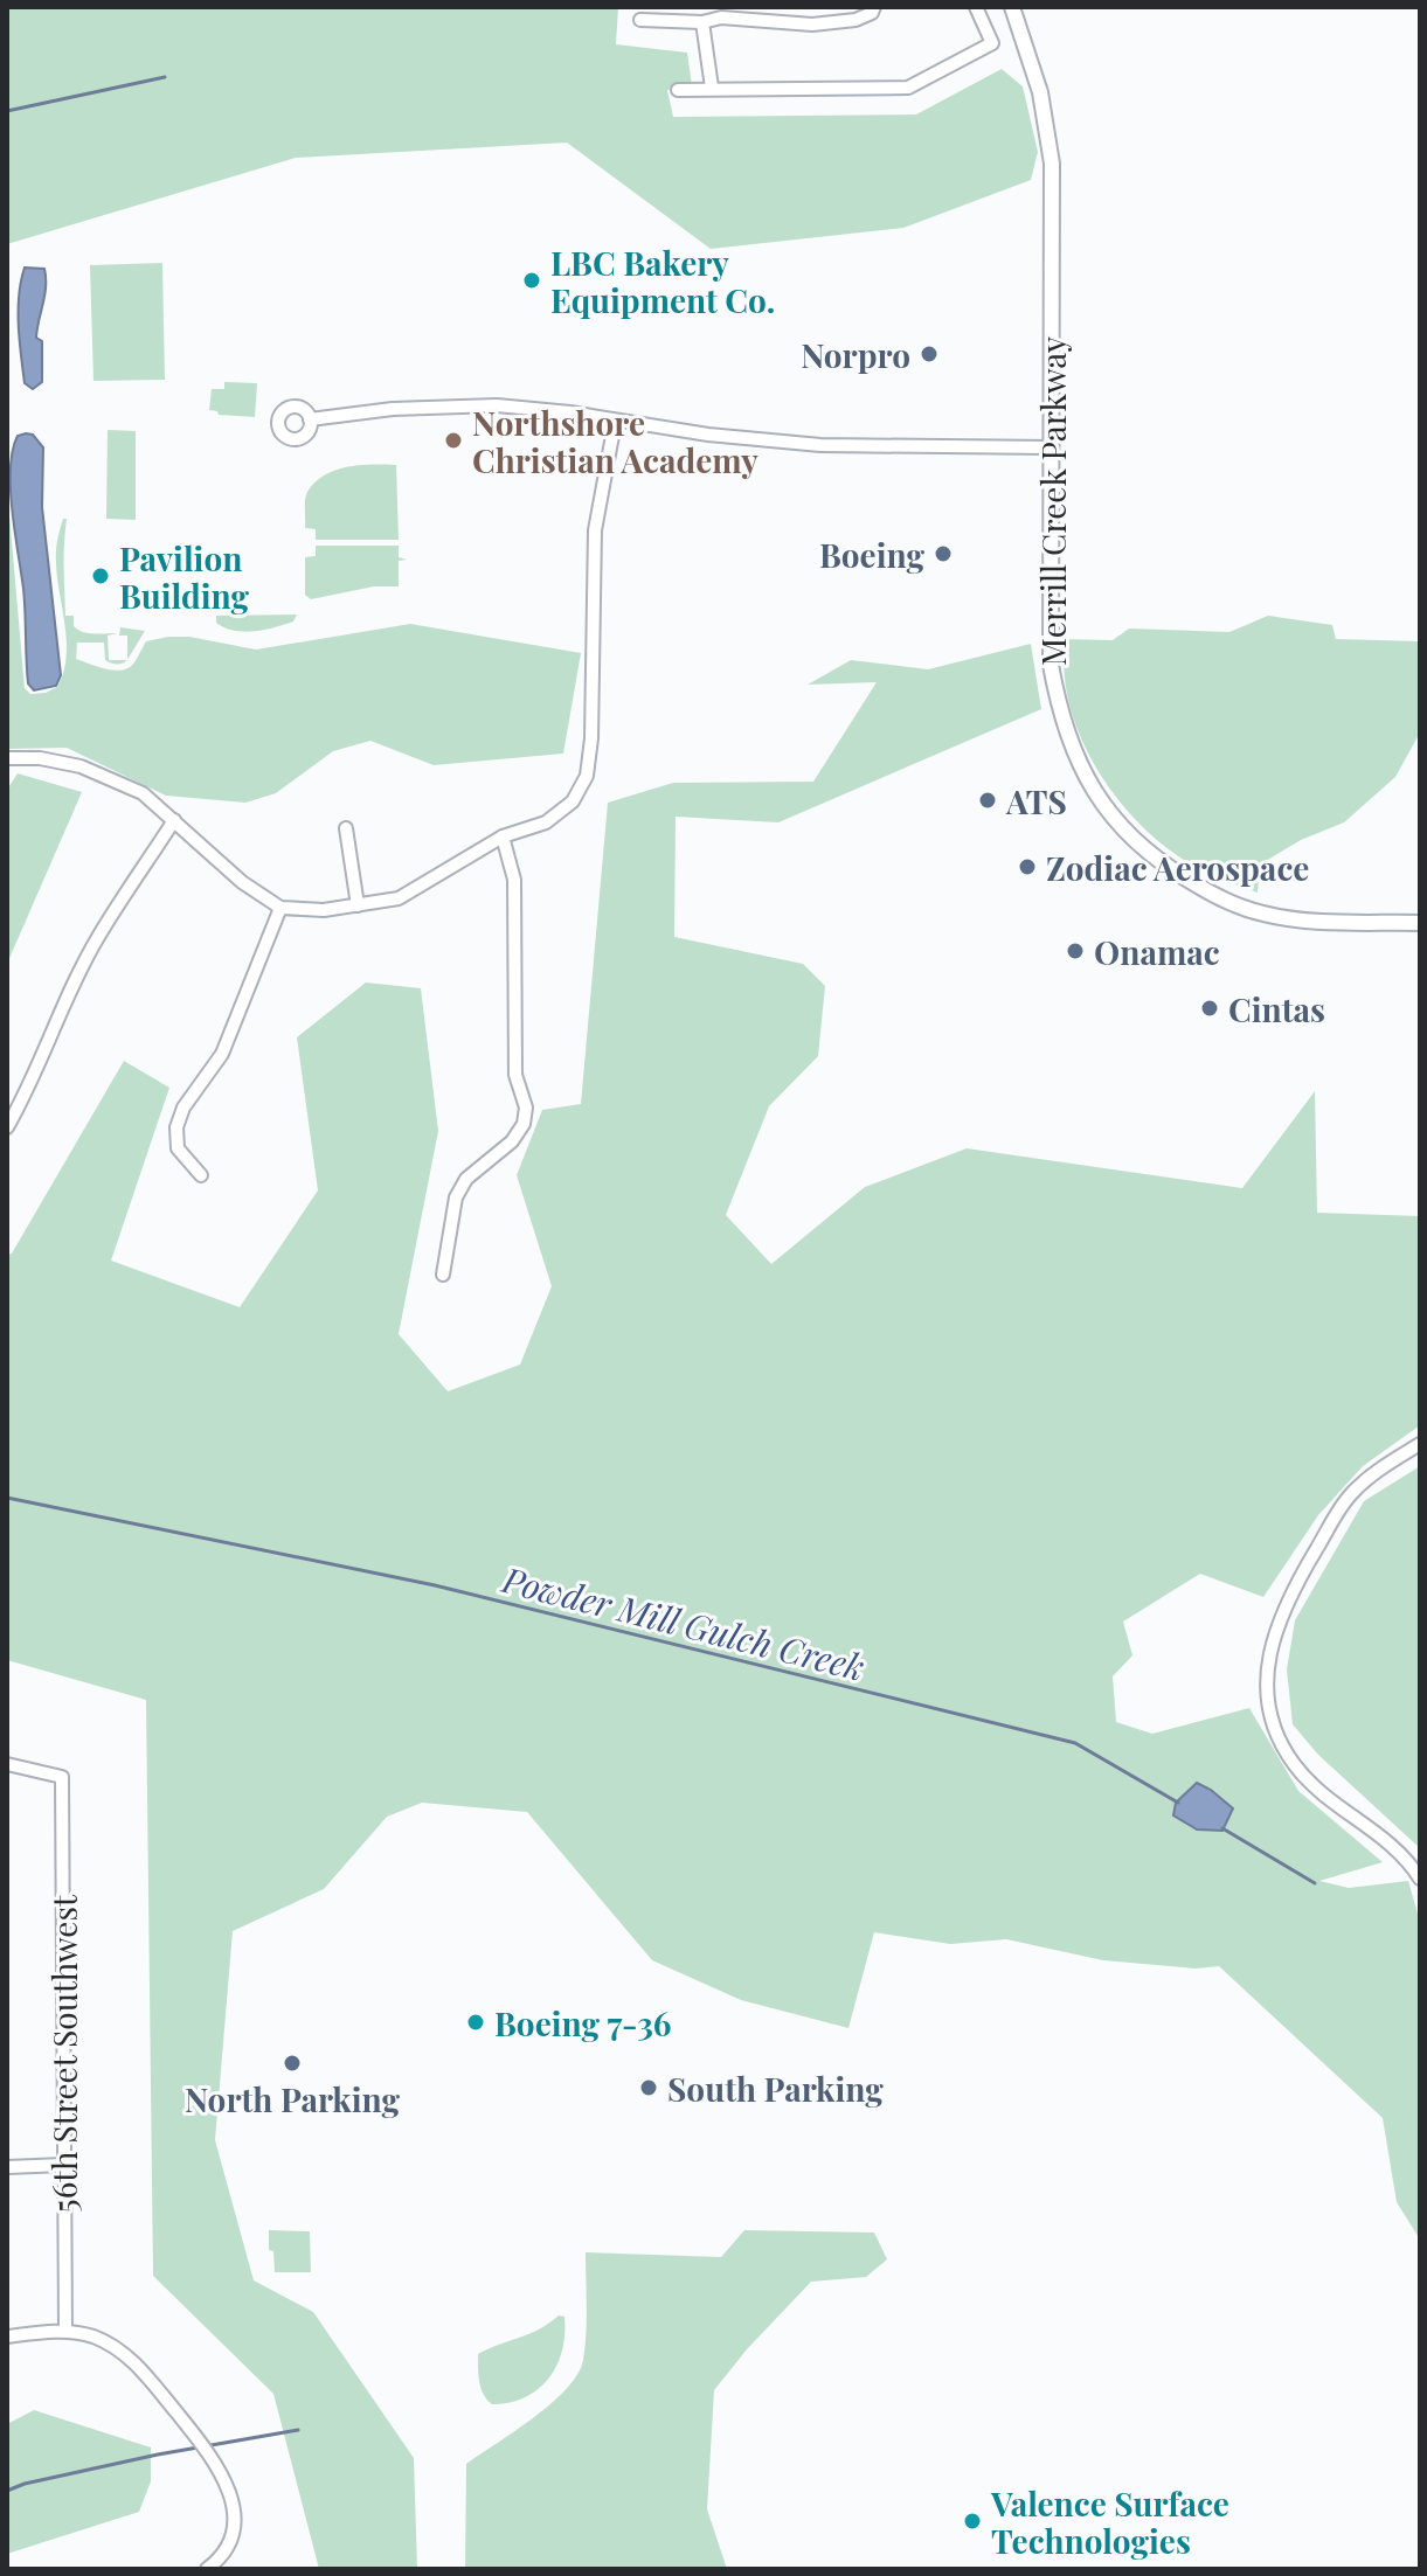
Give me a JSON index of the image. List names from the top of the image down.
{
  "streets": {
    "street": ["Merrill Creek Parkway", "56th Street Southwest"]
  },
  "water": ["Powder Mill Gulch Creek"],
  "places": [
    "LBC Bakery Equipment Co.",
    "Norpro",
    "Northshore Christian Academy",
    "Boeing",
    "Pavilion Building",
    "ATS",
    "Zodiac Aerospace",
    "Onamac",
    "Cintas",
    "Boeing 7-36",
    "North Parking",
    "South Parking",
    "Valence Surface Technologies"
  ]
}
